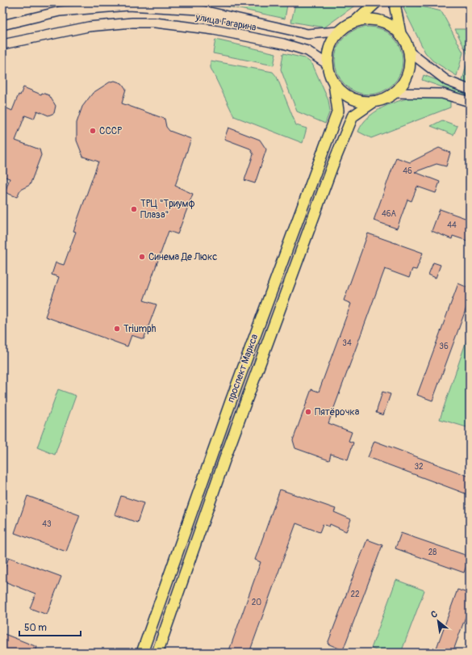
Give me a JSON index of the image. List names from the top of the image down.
{
  "streets": {
    "main road": ["улица Гагарина", "проспект Маркса"]
  },
  "crossings": [
    ["улица Гагарина", "проспект Маркса"]
  ],
  "places": [
    "СССР",
    "ТРЦ \"Триумф Плаза\"",
    "Синема Де Люкс",
    "Triumph",
    "Пятёрочка"
  ],
  "house_numbers": [
    "46",
    "46А",
    "44",
    "34",
    "36",
    "32",
    "43",
    "28",
    "22",
    "20"
  ],
  "scale_bar": "50 m",
  "north": "top left"
}
